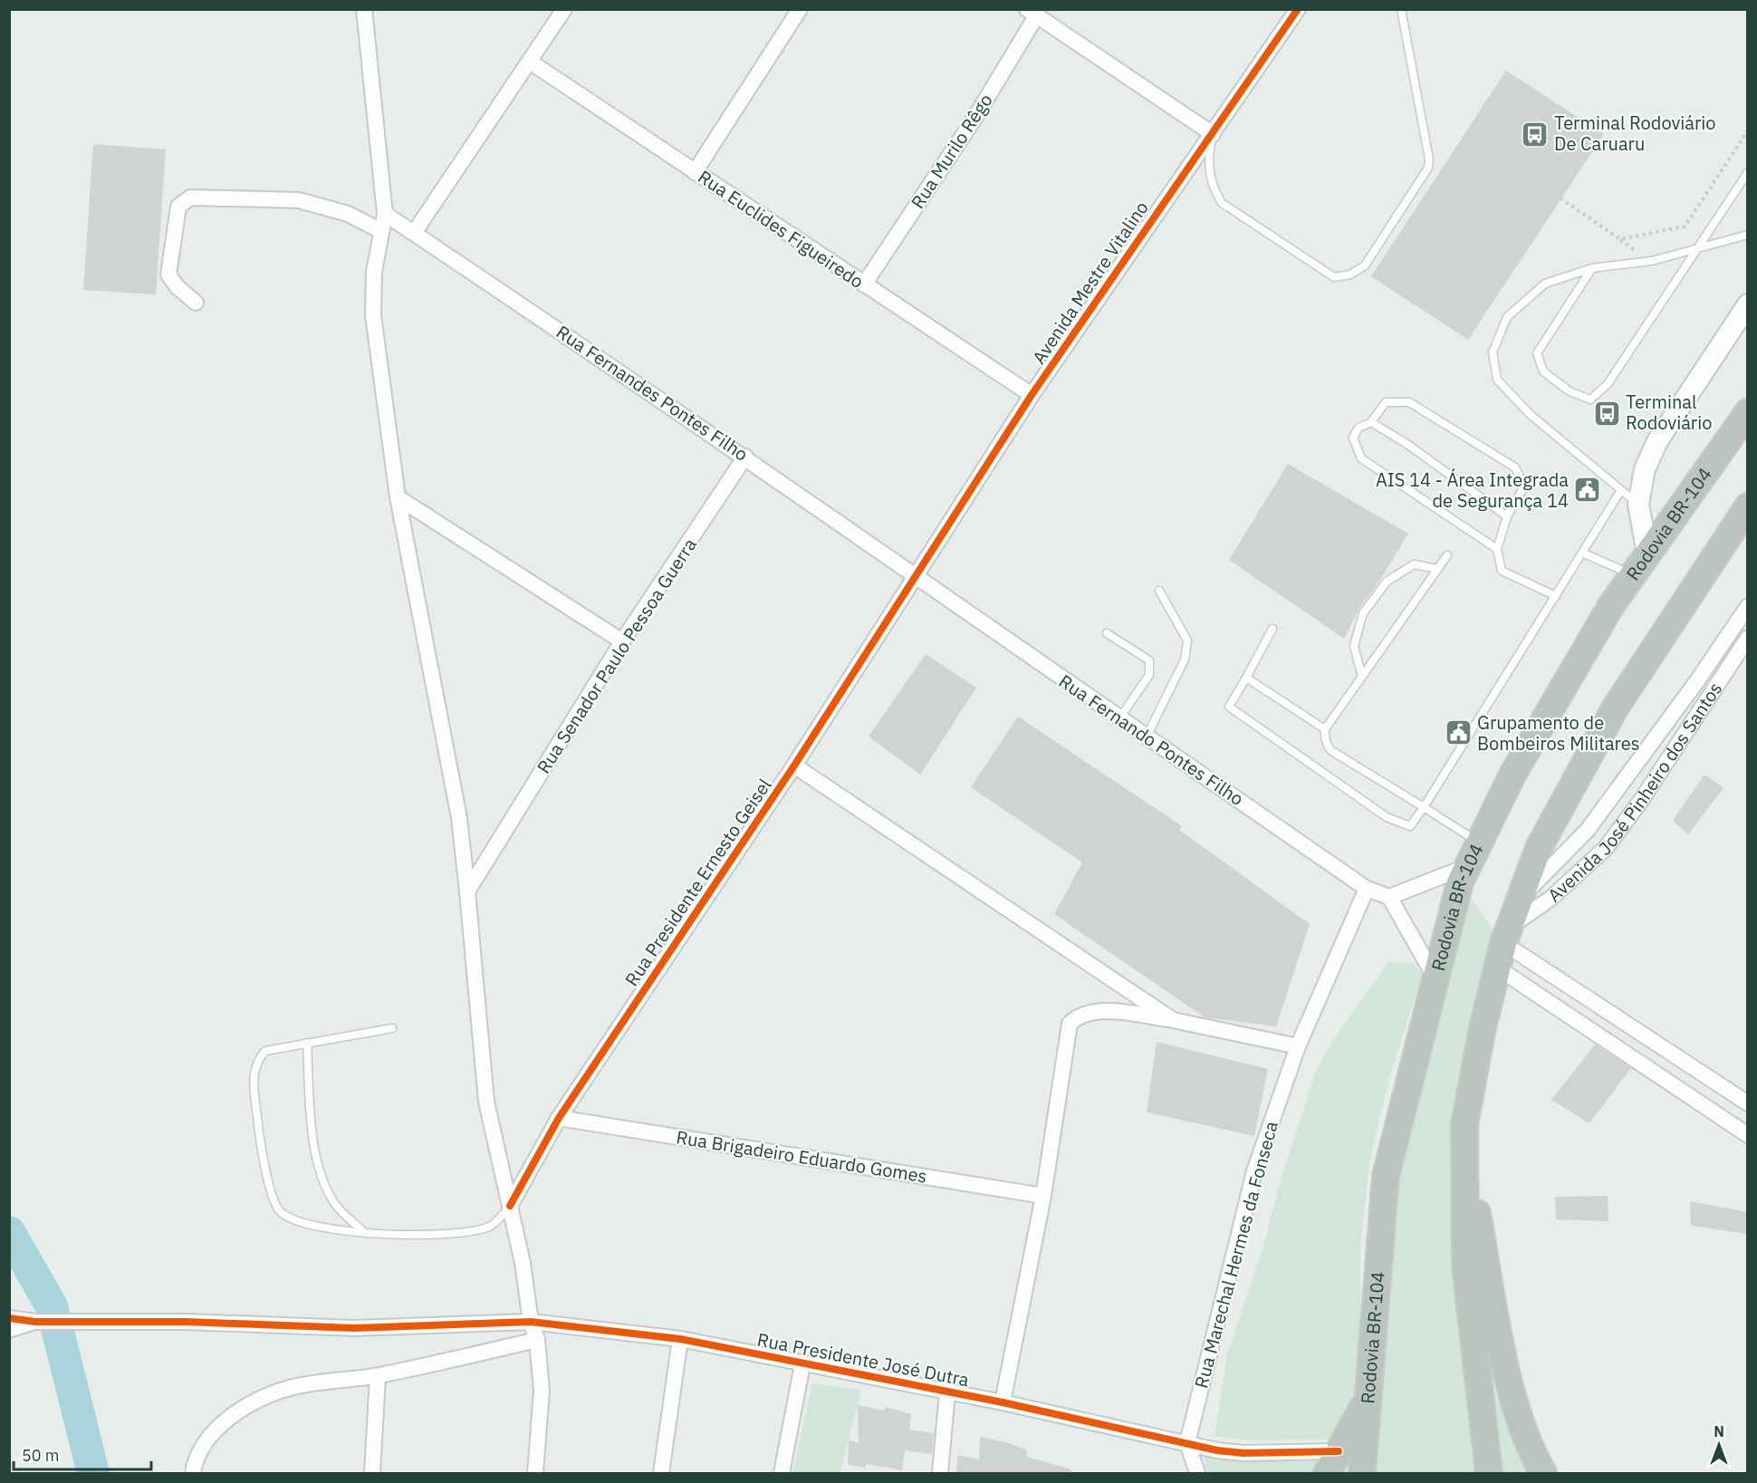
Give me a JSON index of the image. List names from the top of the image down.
{
  "streets": {
    "highway": ["Rodovia BR-104"],
    "street": [
      "Rua Murilo Rêgo",
      "Rua Euclides Figueiredo",
      "Avenida Mestre Vitalino",
      "Rua Fernandes Pontes Filho",
      "Rua Senador Paulo Pessoa Guerra",
      "Rua Fernando Pontes Filho",
      "Avenida José Pinheiro dos Santos",
      "Rua Presidente Ernesto Geisel",
      "Rua Brigadeiro Eduardo Gomes",
      "Rua Marechal Hermes da Fonseca",
      "Rua Presidente José Dutra"
    ]
  },
  "crossings": [
    ["Rua Murilo Rêgo", "Rua Euclides Figueiredo"],
    ["Rua Euclides Figueiredo", "Avenida Mestre Vitalino"],
    ["Avenida Mestre Vitalino", "Rua Fernandes Pontes Filho"],
    ["Avenida Mestre Vitalino", "Rua Fernando Pontes Filho"],
    ["Avenida Mestre Vitalino", "Rua Presidente Ernesto Geisel"],
    ["Rua Fernandes Pontes Filho", "Rua Senador Paulo Pessoa Guerra"],
    ["Rua Fernandes Pontes Filho", "Rua Fernando Pontes Filho"],
    ["Rua Fernandes Pontes Filho", "Rua Presidente Ernesto Geisel"],
    ["Rua Fernando Pontes Filho", "Rua Presidente Ernesto Geisel"],
    ["Rua Fernando Pontes Filho", "Rua Marechal Hermes da Fonseca"],
    ["Rua Presidente Ernesto Geisel", "Rua Brigadeiro Eduardo Gomes"],
    ["Rua Marechal Hermes da Fonseca", "Rua Presidente José Dutra"]
  ],
  "places": {
    "bus stop": ["Terminal Rodoviário De Caruaru", "Terminal Rodoviário"],
    "public building": ["AIS 14 - Área Integrada de Segurança 14", "Grupamento de Bombeiros Militares"]
  },
  "scale_bar": "50 m",
  "north": "top"
}
